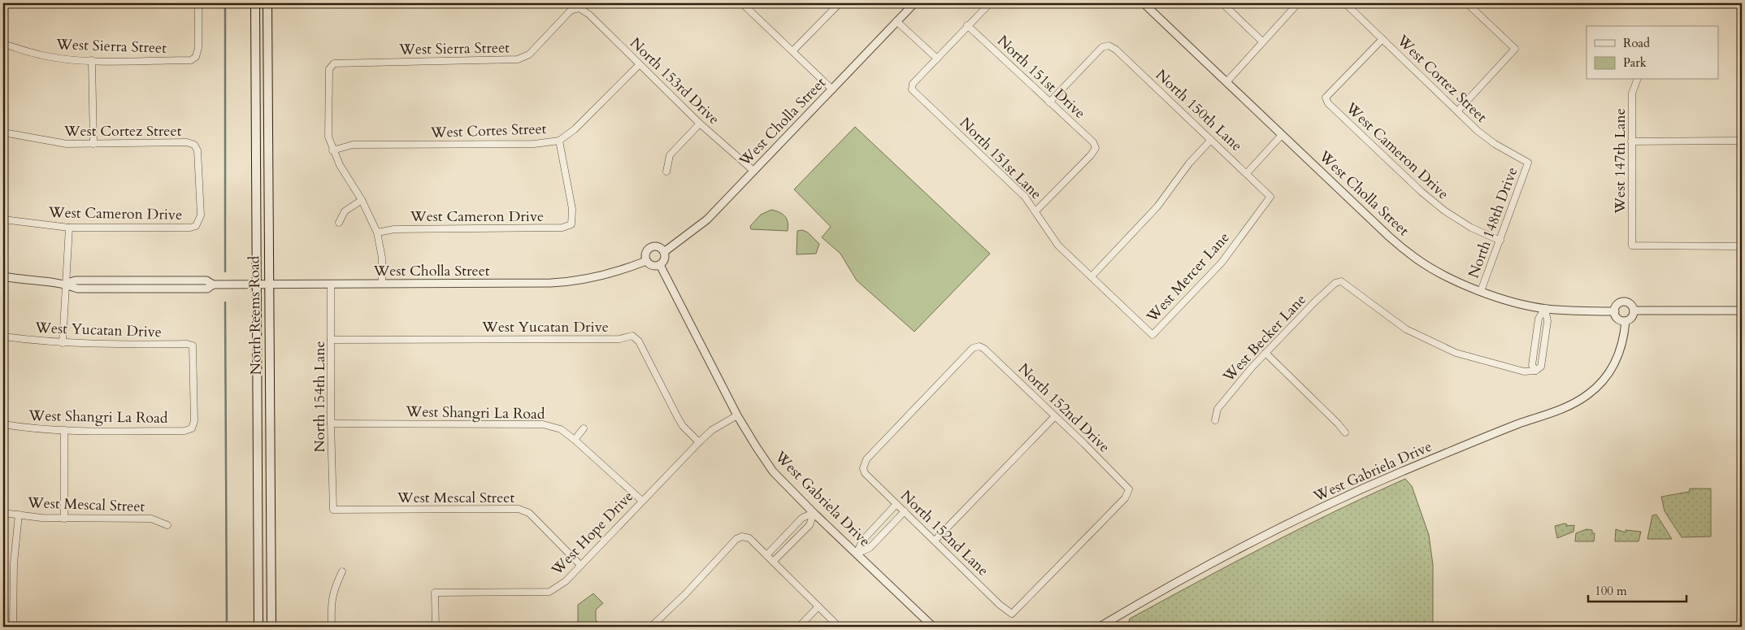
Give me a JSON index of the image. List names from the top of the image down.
{
  "streets": {
    "main road": ["North Reems Road"],
    "street": [
      "West Sierra Street",
      "North 151st Drive",
      "West Cortez Street",
      "North 153rd Drive",
      "North 150th Lane",
      "West Cholla Street",
      "West Cortes Street",
      "West Cameron Drive",
      "North 151st Lane",
      "West 147th Lane",
      "North 148th Drive",
      "West Mercer Lane",
      "West Yucatan Drive",
      "West Becker Lane",
      "North 154th Lane",
      "North 152nd Drive",
      "West Shangri La Road",
      "West Gabriela Drive",
      "West Mescal Street",
      "West Hope Drive",
      "North 152nd Lane"
    ]
  },
  "crossings": [
    ["West Sierra Street", "North 153rd Drive"],
    ["West Sierra Street", "West Cortes Street"],
    ["North 151st Drive", "North 150th Lane"],
    ["North 151st Drive", "North 151st Lane"],
    ["West Cortez Street", "West Cameron Drive"],
    ["West Cortez Street", "North 148th Drive"],
    ["North 153rd Drive", "West Cholla Street"],
    ["North 153rd Drive", "West Cortes Street"],
    ["North 150th Lane", "West Mercer Lane"],
    ["West Cholla Street", "North 148th Drive"],
    ["West Cholla Street", "North Reems Road"],
    ["West Cholla Street", "North 154th Lane"],
    ["West Cholla Street", "West Gabriela Drive"],
    ["West Cortes Street", "West Cameron Drive"],
    ["West Cameron Drive", "North 148th Drive"],
    ["North 151st Lane", "West Mercer Lane"],
    ["West Yucatan Drive", "North 154th Lane"],
    ["West Yucatan Drive", "West Shangri La Road"],
    ["West Yucatan Drive", "West Hope Drive"],
    ["North 154th Lane", "West Shangri La Road"],
    ["North 154th Lane", "West Mescal Street"],
    ["North 152nd Drive", "North 152nd Lane"],
    ["West Shangri La Road", "West Hope Drive"],
    ["West Gabriela Drive", "West Hope Drive"],
    ["West Mescal Street", "West Hope Drive"]
  ],
  "legend": ["Road", "Park"],
  "scale_bar": "100 m"
}
